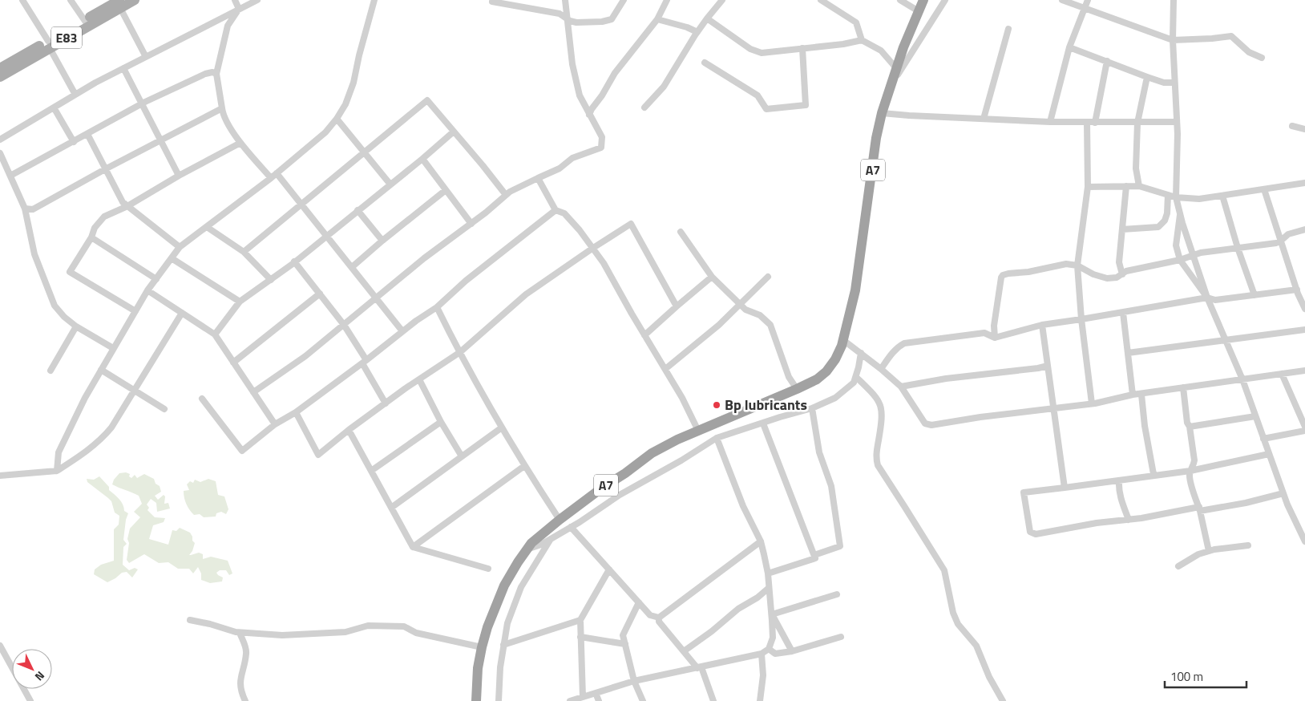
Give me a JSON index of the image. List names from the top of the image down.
{
  "streets": {
    "highway": ["A7"],
    "main road": ["E83"]
  },
  "places": ["Bp lubricants"],
  "scale_bar": "100 m",
  "north": "bottom right"
}
